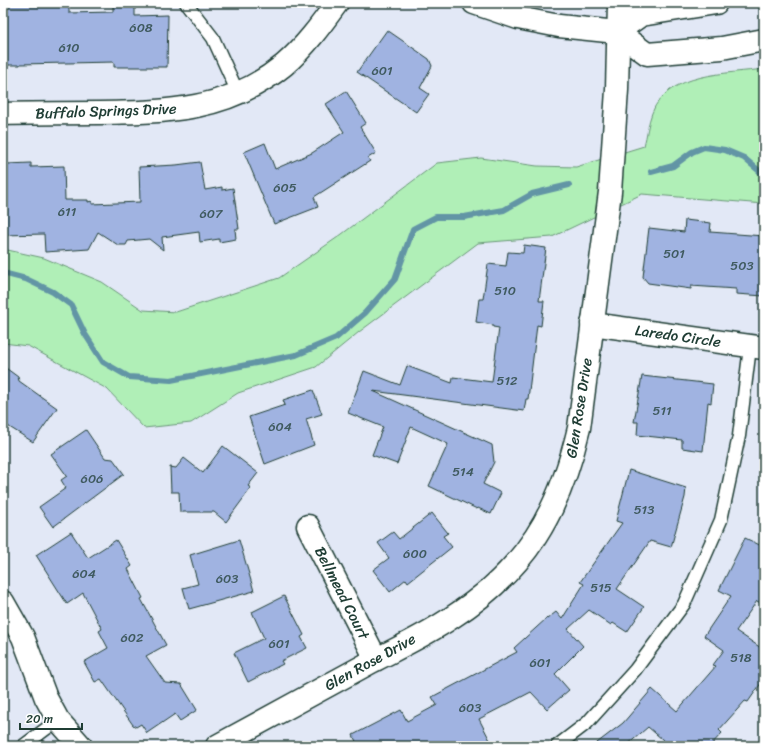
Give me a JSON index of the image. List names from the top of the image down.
{
  "streets": {
    "street": [
      "Buffalo Springs Drive",
      "Laredo Circle",
      "Glen Rose Drive",
      "Bellmead Court"
    ]
  },
  "crossings": [
    ["Laredo Circle", "Glen Rose Drive"],
    ["Glen Rose Drive", "Bellmead Court"]
  ],
  "house_numbers": [
    "608",
    "610",
    "601",
    "605",
    "611",
    "607",
    "501",
    "503",
    "510",
    "512",
    "511",
    "604",
    "514",
    "606",
    "513",
    "600",
    "604",
    "603",
    "515",
    "602",
    "601",
    "518",
    "601",
    "603"
  ],
  "scale_bar": "20 m"
}
